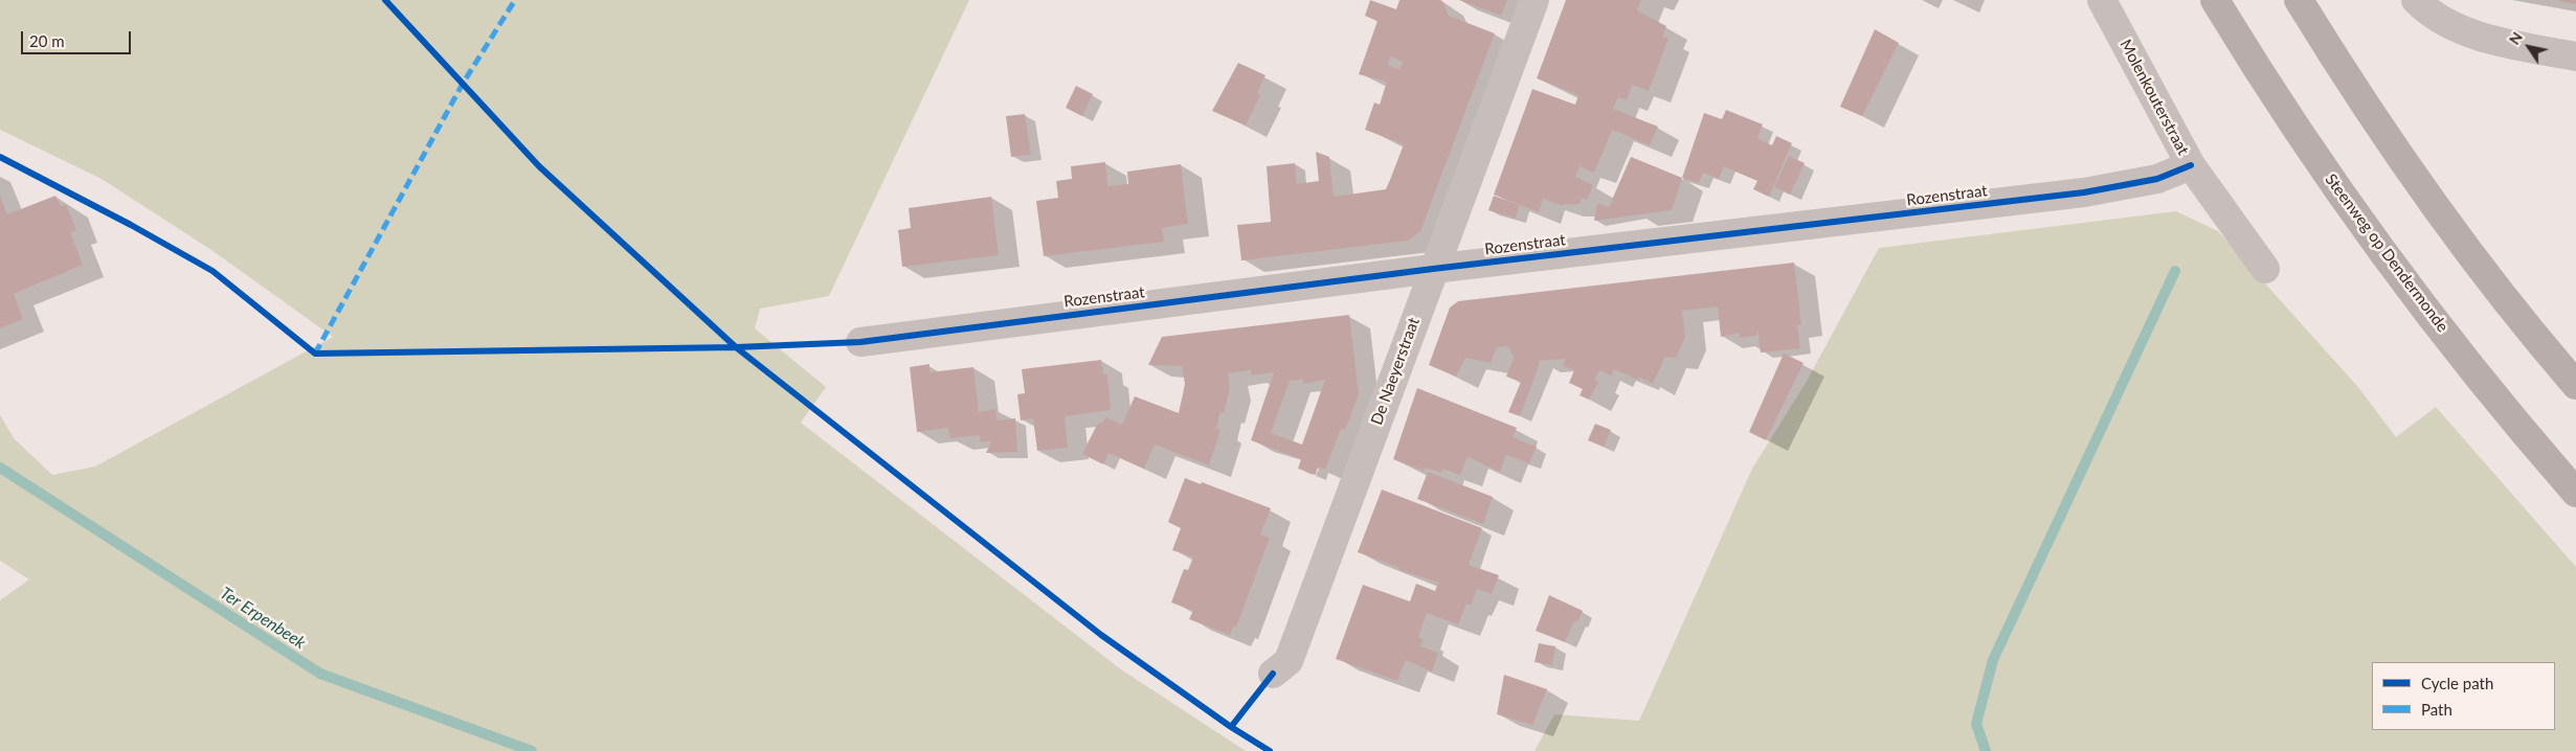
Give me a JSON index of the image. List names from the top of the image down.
{
  "streets": {
    "main road": ["Steenweg op Dendermonde"],
    "street": ["Molenkouterstraat", "Rozenstraat", "De Naeyerstraat"]
  },
  "crossings": [
    ["Molenkouterstraat", "Rozenstraat"],
    ["Rozenstraat", "De Naeyerstraat"]
  ],
  "water": ["Ter Erpenbeek"],
  "legend": ["Cycle path", "Path"],
  "scale_bar": "20 m",
  "north": "top left"
}
